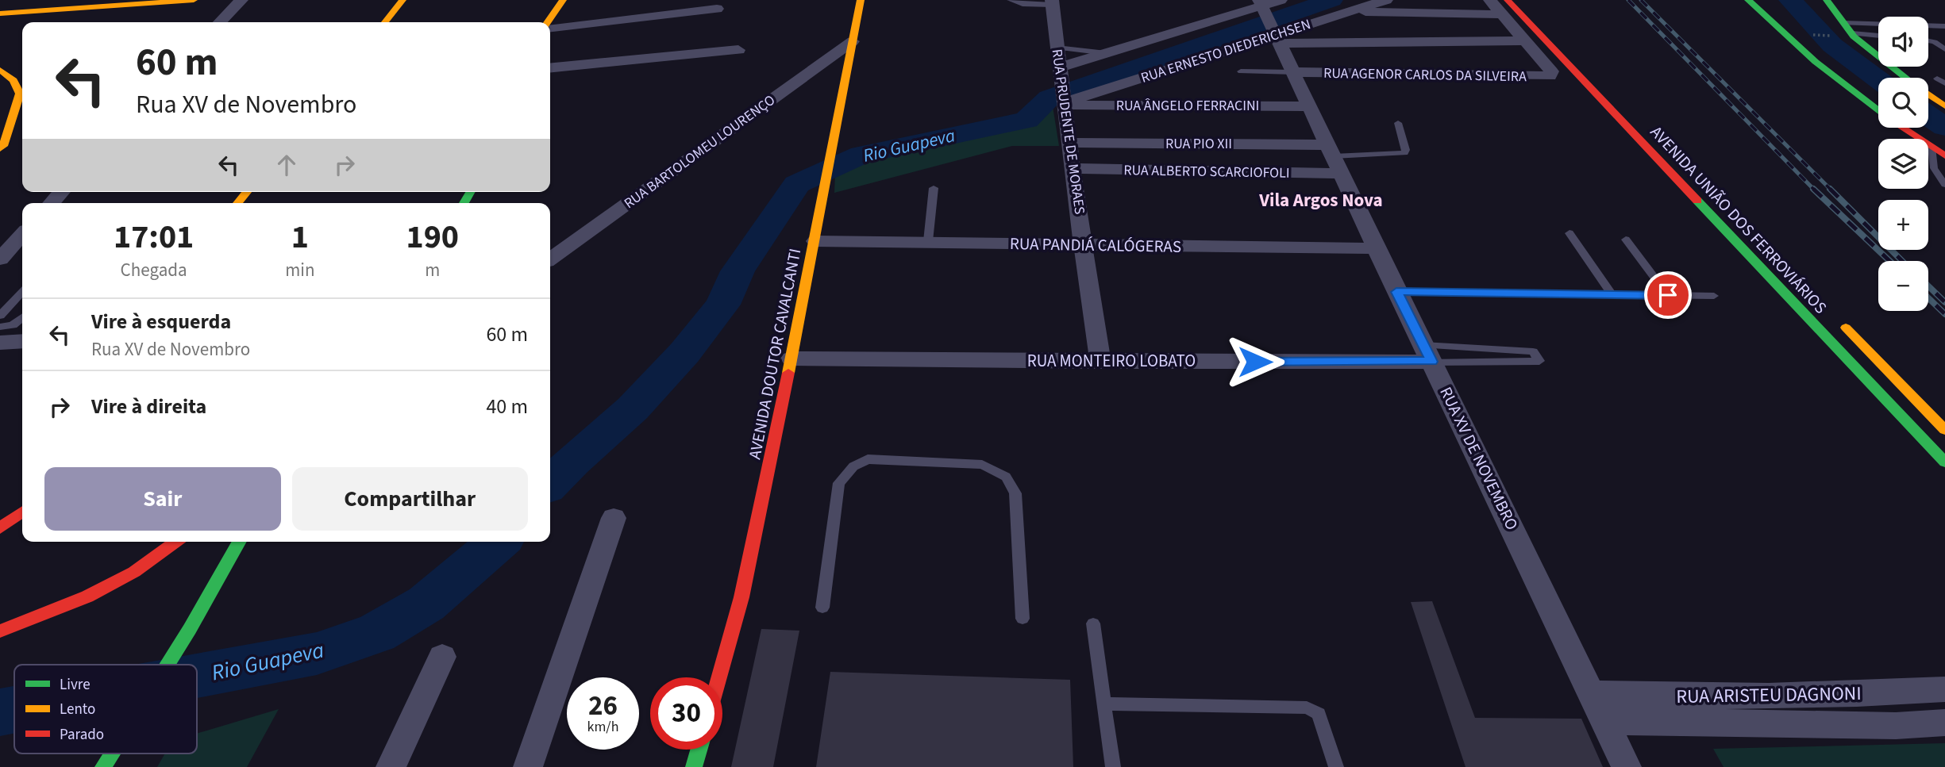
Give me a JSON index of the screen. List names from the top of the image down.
{
  "streets": {
    "main road": ["AVENIDA UNIÃO DOS FERROVIÁRIOS", "AVENIDA DOUTOR CAVALCANTI"],
    "street": [
      "RUA ERNESTO DIEDERICHSEN",
      "RUA AGENOR CARLOS DA SILVEIRA",
      "RUA ÂNGELO FERRACINI",
      "RUA PRUDENTE DE MORAES",
      "RUA PIO XII",
      "RUA BARTOLOMEU LOURENÇO",
      "RUA ALBERTO SCARCIOFOLI",
      "RUA PANDIÁ CALÓGERAS",
      "RUA MONTEIRO LOBATO",
      "RUA XV DE NOVEMBRO",
      "RUA ARISTEU DAGNONI"
    ]
  },
  "crossings": [
    ["RUA ERNESTO DIEDERICHSEN", "RUA ÂNGELO FERRACINI"],
    ["RUA ERNESTO DIEDERICHSEN", "RUA PRUDENTE DE MORAES"],
    ["RUA ERNESTO DIEDERICHSEN", "RUA XV DE NOVEMBRO"],
    ["RUA AGENOR CARLOS DA SILVEIRA", "RUA XV DE NOVEMBRO"],
    ["RUA ÂNGELO FERRACINI", "RUA PRUDENTE DE MORAES"],
    ["RUA ÂNGELO FERRACINI", "RUA XV DE NOVEMBRO"],
    ["RUA PRUDENTE DE MORAES", "RUA PIO XII"],
    ["RUA PRUDENTE DE MORAES", "RUA ALBERTO SCARCIOFOLI"],
    ["RUA PRUDENTE DE MORAES", "RUA PANDIÁ CALÓGERAS"],
    ["RUA PRUDENTE DE MORAES", "RUA MONTEIRO LOBATO"],
    ["RUA PIO XII", "RUA ALBERTO SCARCIOFOLI"],
    ["RUA PIO XII", "RUA XV DE NOVEMBRO"],
    ["RUA BARTOLOMEU LOURENÇO", "AVENIDA DOUTOR CAVALCANTI"],
    ["RUA ALBERTO SCARCIOFOLI", "RUA XV DE NOVEMBRO"],
    ["RUA PANDIÁ CALÓGERAS", "AVENIDA DOUTOR CAVALCANTI"],
    ["RUA PANDIÁ CALÓGERAS", "RUA XV DE NOVEMBRO"],
    ["AVENIDA DOUTOR CAVALCANTI", "RUA MONTEIRO LOBATO"],
    ["RUA MONTEIRO LOBATO", "RUA XV DE NOVEMBRO"],
    ["RUA XV DE NOVEMBRO", "RUA ARISTEU DAGNONI"]
  ],
  "districts": ["Vila Argos Nova"],
  "water": ["Rio Guapeva"],
  "legend": ["Livre", "Lento", "Parado"],
  "page": {
    "map_buttons": ["+", "−"],
    "turn": ["60 m", "Rua XV de Novembro"],
    "eta": [
      "17:01",
      "Chegada",
      "1",
      "min",
      "190",
      "m"
    ],
    "list": [
      {
        "name": "Vire à esquerda",
        "note": "Rua XV de Novembro",
        "value": "60 m"
      },
      {
        "name": "Vire à direita",
        "value": "40 m"
      }
    ],
    "buttons": ["Sair", "Compartilhar"],
    "speed": "26 km/h",
    "limit": "30"
  }
}
